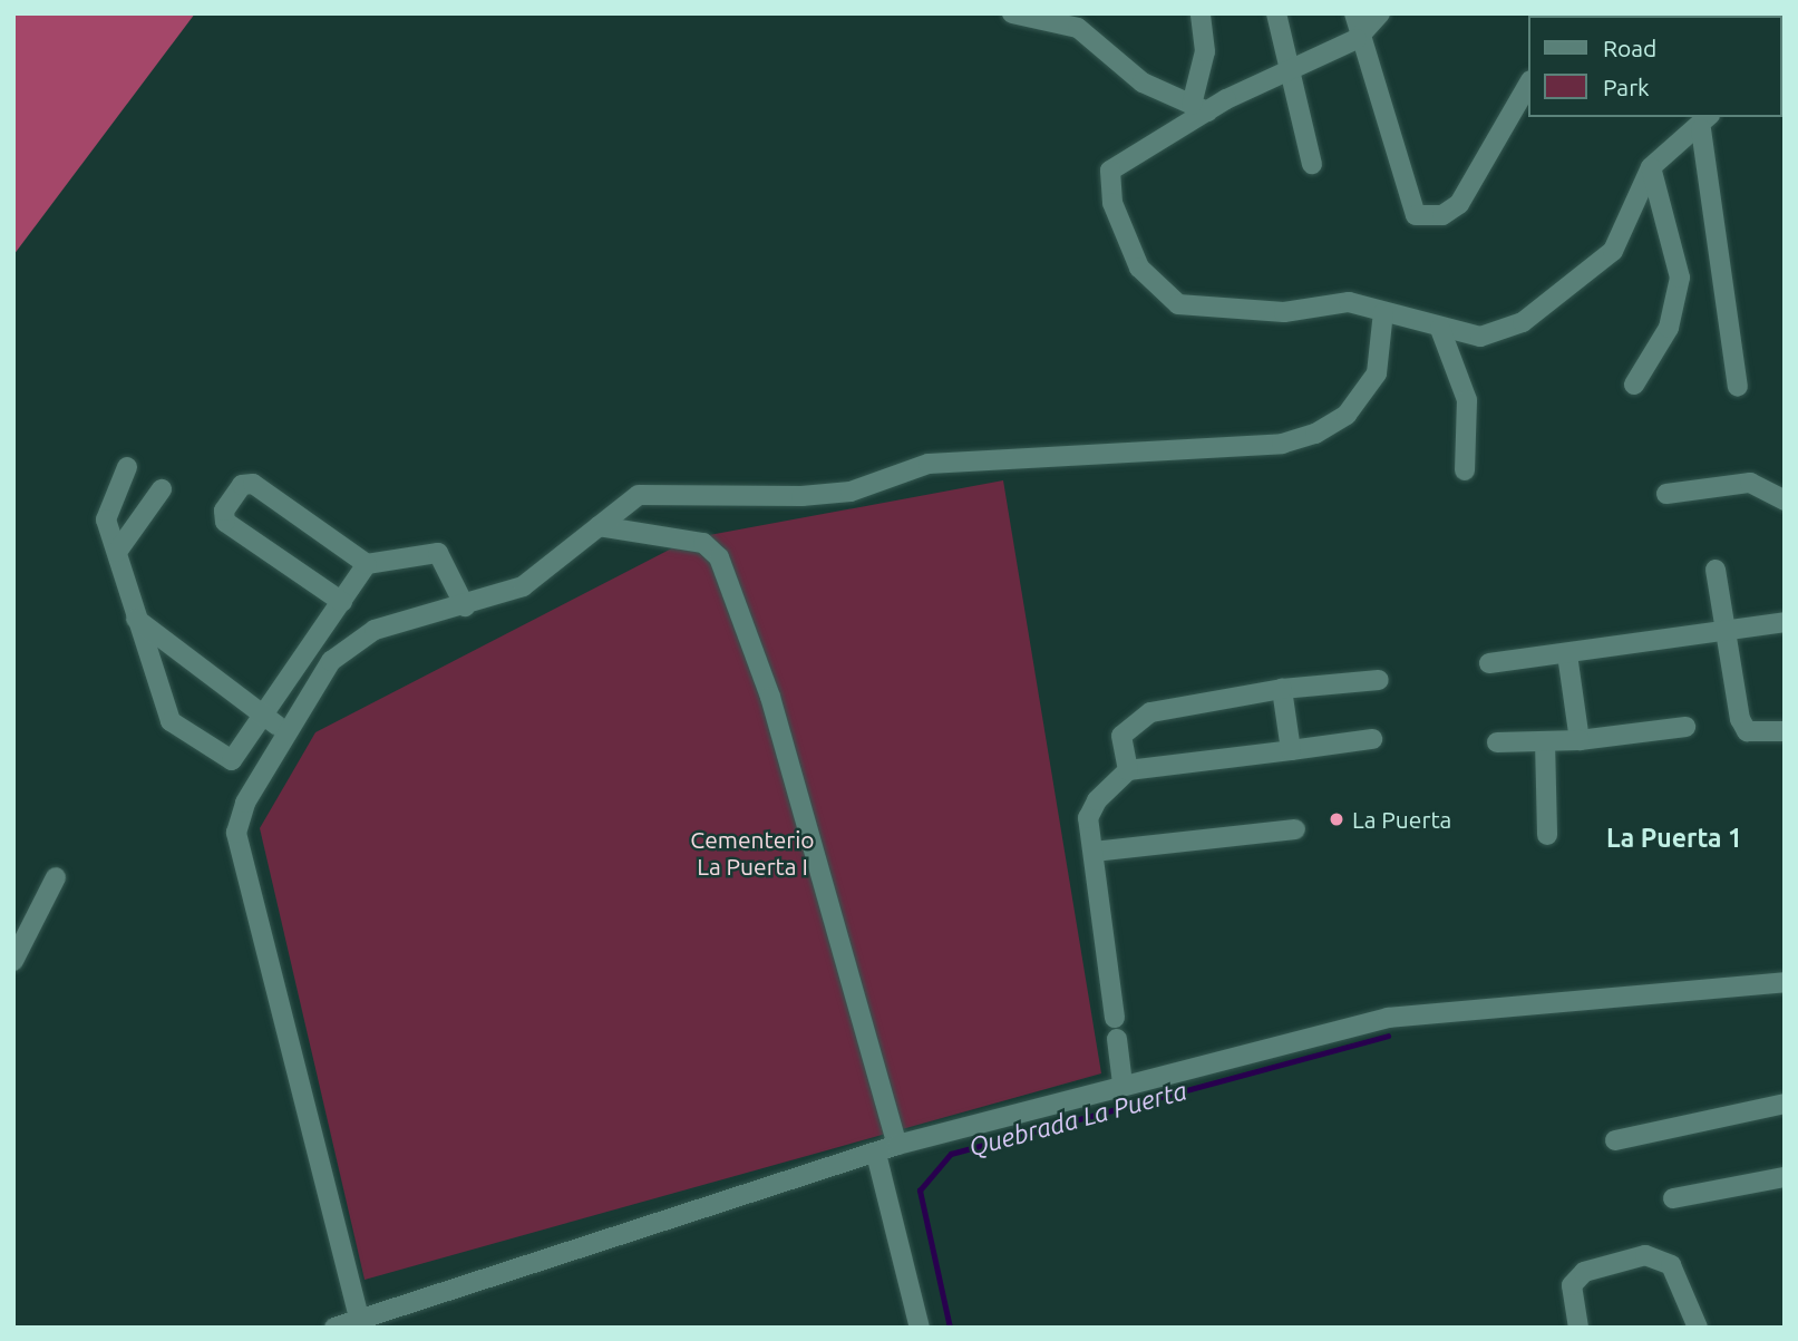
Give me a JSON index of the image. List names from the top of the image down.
{
  "districts": ["La Puerta 1"],
  "water": ["Quebrada La Puerta"],
  "parks": ["Cementerio La Puerta I"],
  "places": ["La Puerta"],
  "legend": ["Road", "Park"]
}
